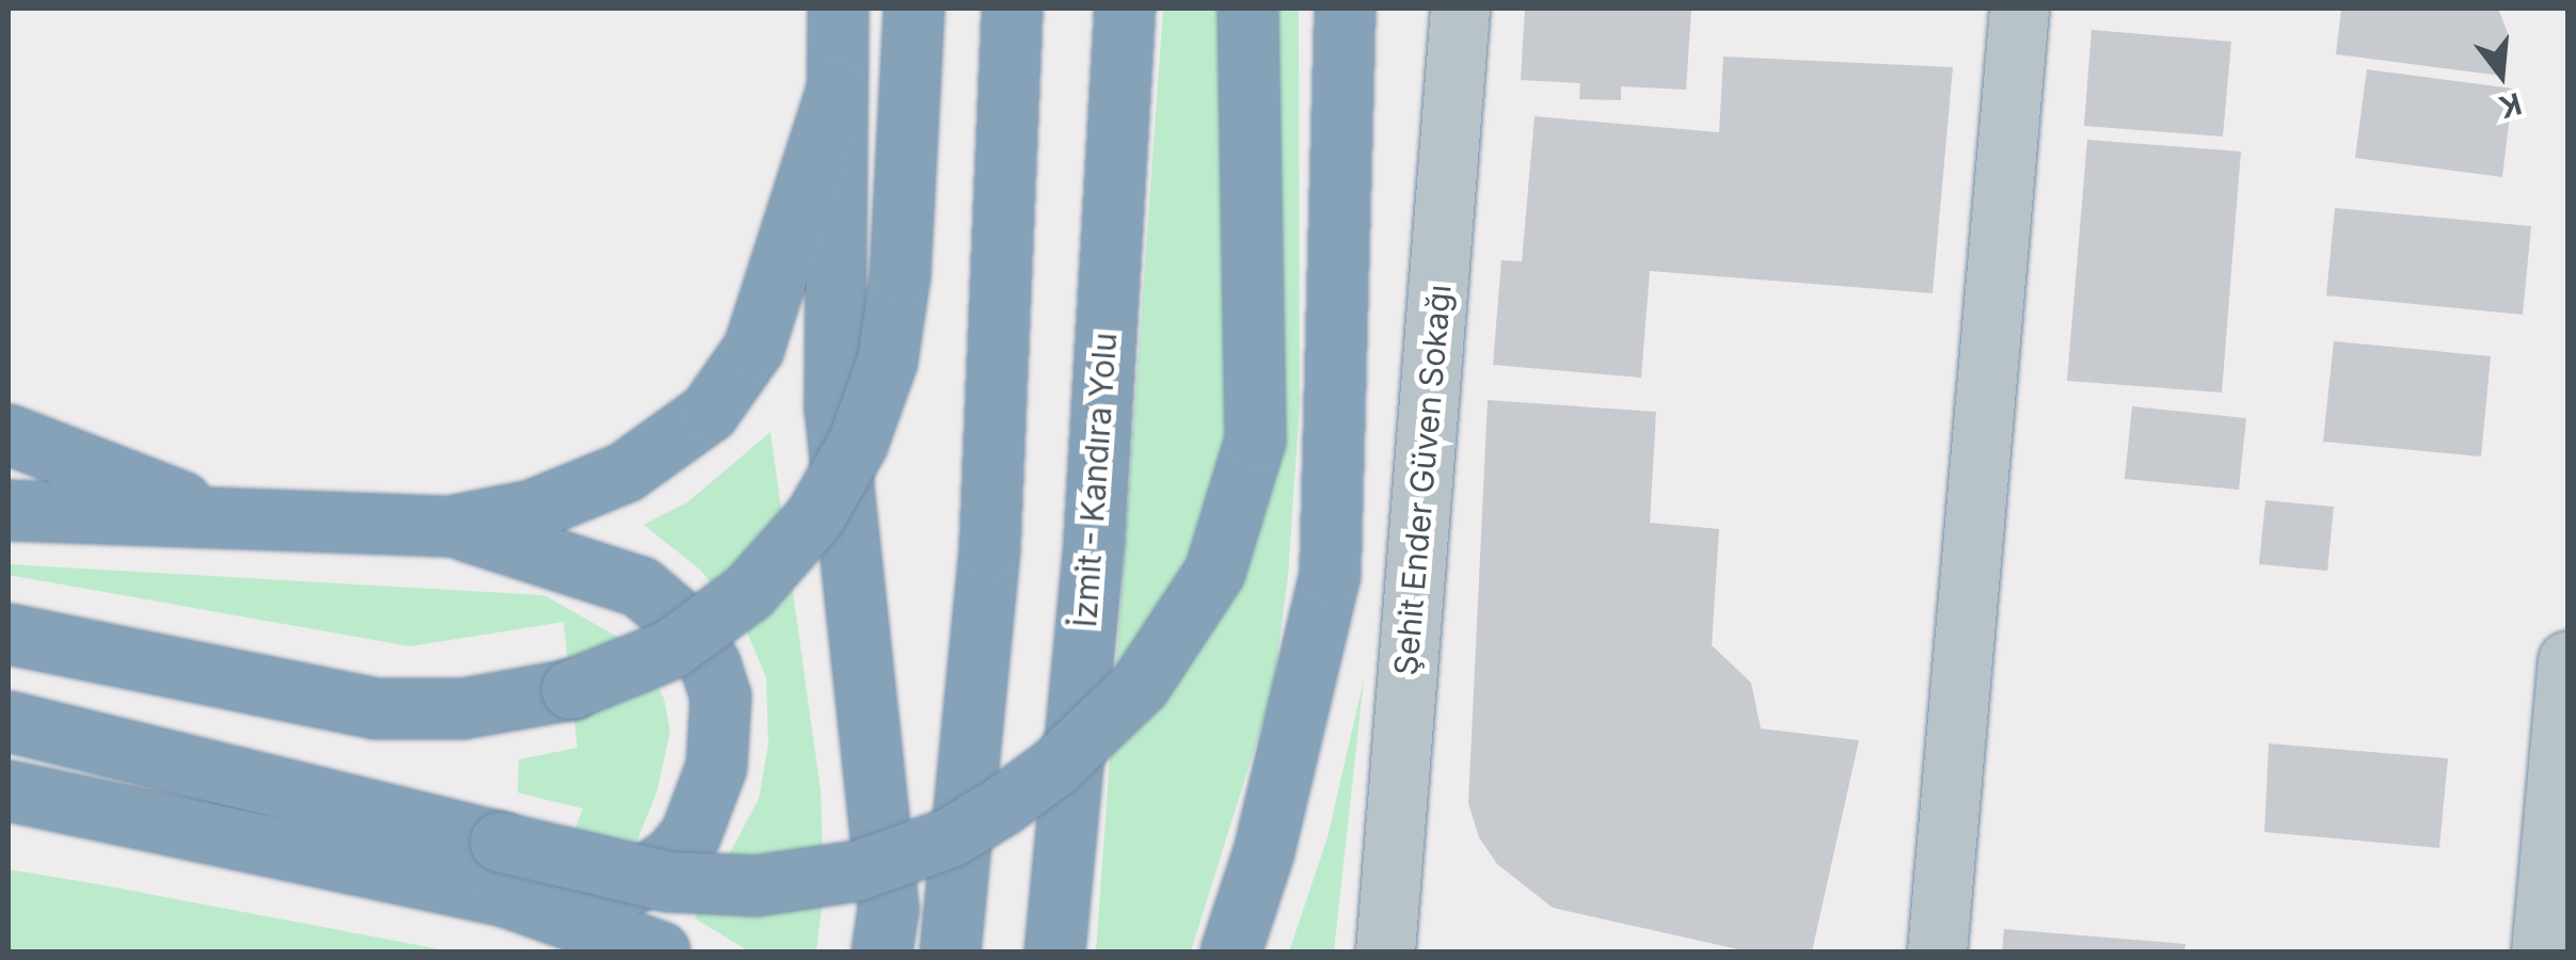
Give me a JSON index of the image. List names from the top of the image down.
{
  "streets": {
    "highway": ["İzmit - Kandıra Yolu"],
    "street": ["Şehit Ender Güven Sokağı"]
  },
  "north": "bottom"
}
